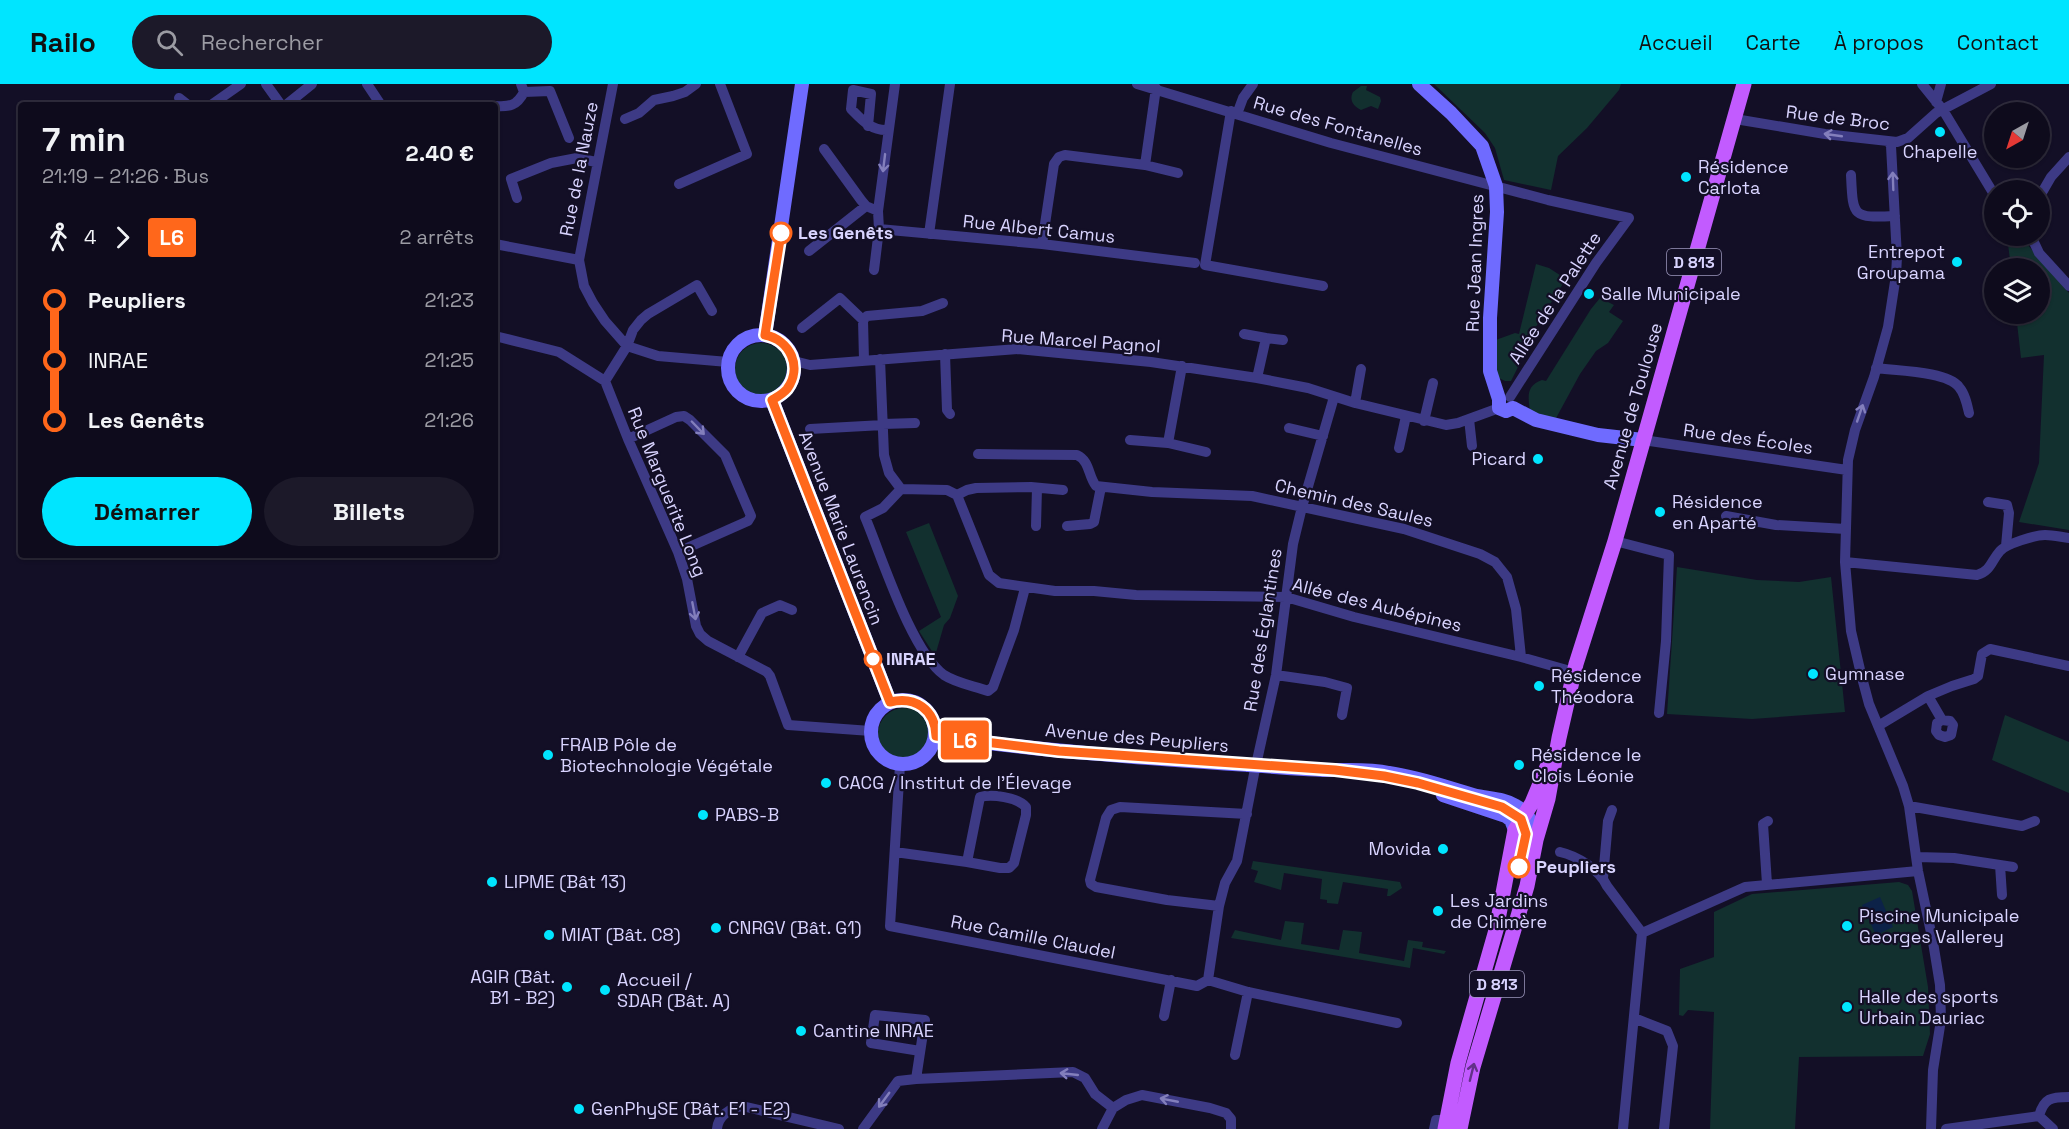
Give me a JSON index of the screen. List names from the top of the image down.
{
  "streets": {
    "main road": ["D 813", "Avenue de Toulouse"],
    "street": [
      "Rue de Broc",
      "Rue des Fontanelles",
      "Rue de la Nauze",
      "Rue Albert Camus",
      "Rue Jean Ingres",
      "Allée de la Palette",
      "Rue Marcel Pagnol",
      "Rue des Écoles",
      "Rue Marguerite Long",
      "Chemin des Saules",
      "Avenue Marie Laurencin",
      "Allée des Aubépines",
      "Rue des Églantines",
      "Avenue des Peupliers",
      "Rue Camille Claudel"
    ]
  },
  "crossings": [
    ["Rue de Broc", "Avenue de Toulouse"],
    ["Rue des Fontanelles", "Rue Jean Ingres"],
    ["Rue des Fontanelles", "Allée de la Palette"],
    ["Rue Jean Ingres", "Allée de la Palette"],
    ["Rue Jean Ingres", "Rue Marcel Pagnol"],
    ["Allée de la Palette", "Rue Marcel Pagnol"],
    ["Rue Marcel Pagnol", "Avenue Marie Laurencin"],
    ["Rue Marcel Pagnol", "Rue des Églantines"],
    ["Avenue de Toulouse", "Rue des Écoles"],
    ["Avenue de Toulouse", "Allée des Aubépines"],
    ["Avenue de Toulouse", "Avenue des Peupliers"],
    ["Rue Marguerite Long", "Avenue Marie Laurencin"],
    ["Rue Marguerite Long", "Avenue des Peupliers"],
    ["Chemin des Saules", "Allée des Aubépines"],
    ["Chemin des Saules", "Rue des Églantines"],
    ["Avenue Marie Laurencin", "Avenue des Peupliers"],
    ["Allée des Aubépines", "Rue des Églantines"],
    ["Rue des Églantines", "Avenue des Peupliers"],
    ["Rue des Églantines", "Rue Camille Claudel"]
  ],
  "one_way": ["Rue de Broc"],
  "places": [
    "Chapelle",
    "Résidence Carlota",
    "Les Genêts",
    "Entrepot Groupama",
    "Salle Municipale",
    "Picard",
    "Résidence en Aparté",
    "INRAE",
    "Gymnase",
    "Résidence Théodora",
    "FRAIB Pôle de Biotechnologie Végétale",
    "Résidence le Clois Léonie",
    "CACG / Institut de l'Élevage",
    "PABS-B",
    "Movida",
    "Peupliers",
    "LIPME (Bât 13)",
    "Les Jardins de Chimère",
    "Piscine Municipale Georges Vallerey",
    "CNRGV (Bât. G1)",
    "MIAT (Bât. C8)",
    "AGIR (Bât. B1 - B2)",
    "Accueil / SDAR (Bât. A)",
    "Halle des sports Urbain Dauriac",
    "Cantine INRAE",
    "GenPhySE (Bât. E1 - E2)"
  ],
  "lines": ["bus line L6"],
  "north": "bottom left",
  "page": {
    "header": "Railo",
    "search": "Rechercher",
    "nav": [
      "Accueil",
      "Carte",
      "À propos",
      "Contact"
    ],
    "on_map": "L6",
    "heading": ["7 min", "21:19 – 21:26 · Bus", "2.40 €"],
    "legs": ["4", "L6", "2 arrêts"],
    "list": [
      {
        "name": "Peupliers",
        "value": "21:23"
      },
      {
        "name": "INRAE",
        "value": "21:25"
      },
      {
        "name": "Les Genêts",
        "value": "21:26"
      }
    ],
    "buttons": ["Démarrer", "Billets"]
  }
}
